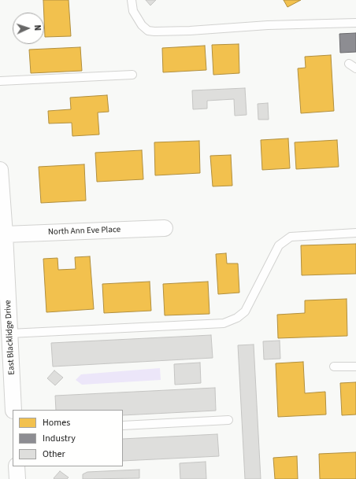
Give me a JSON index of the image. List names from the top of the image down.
{
  "streets": {
    "street": ["North Ann Eve Place", "East Blacklidge Drive"]
  },
  "crossings": [
    ["North Ann Eve Place", "East Blacklidge Drive"]
  ],
  "legend": ["Homes", "Industry", "Other"],
  "north": "right"
}
